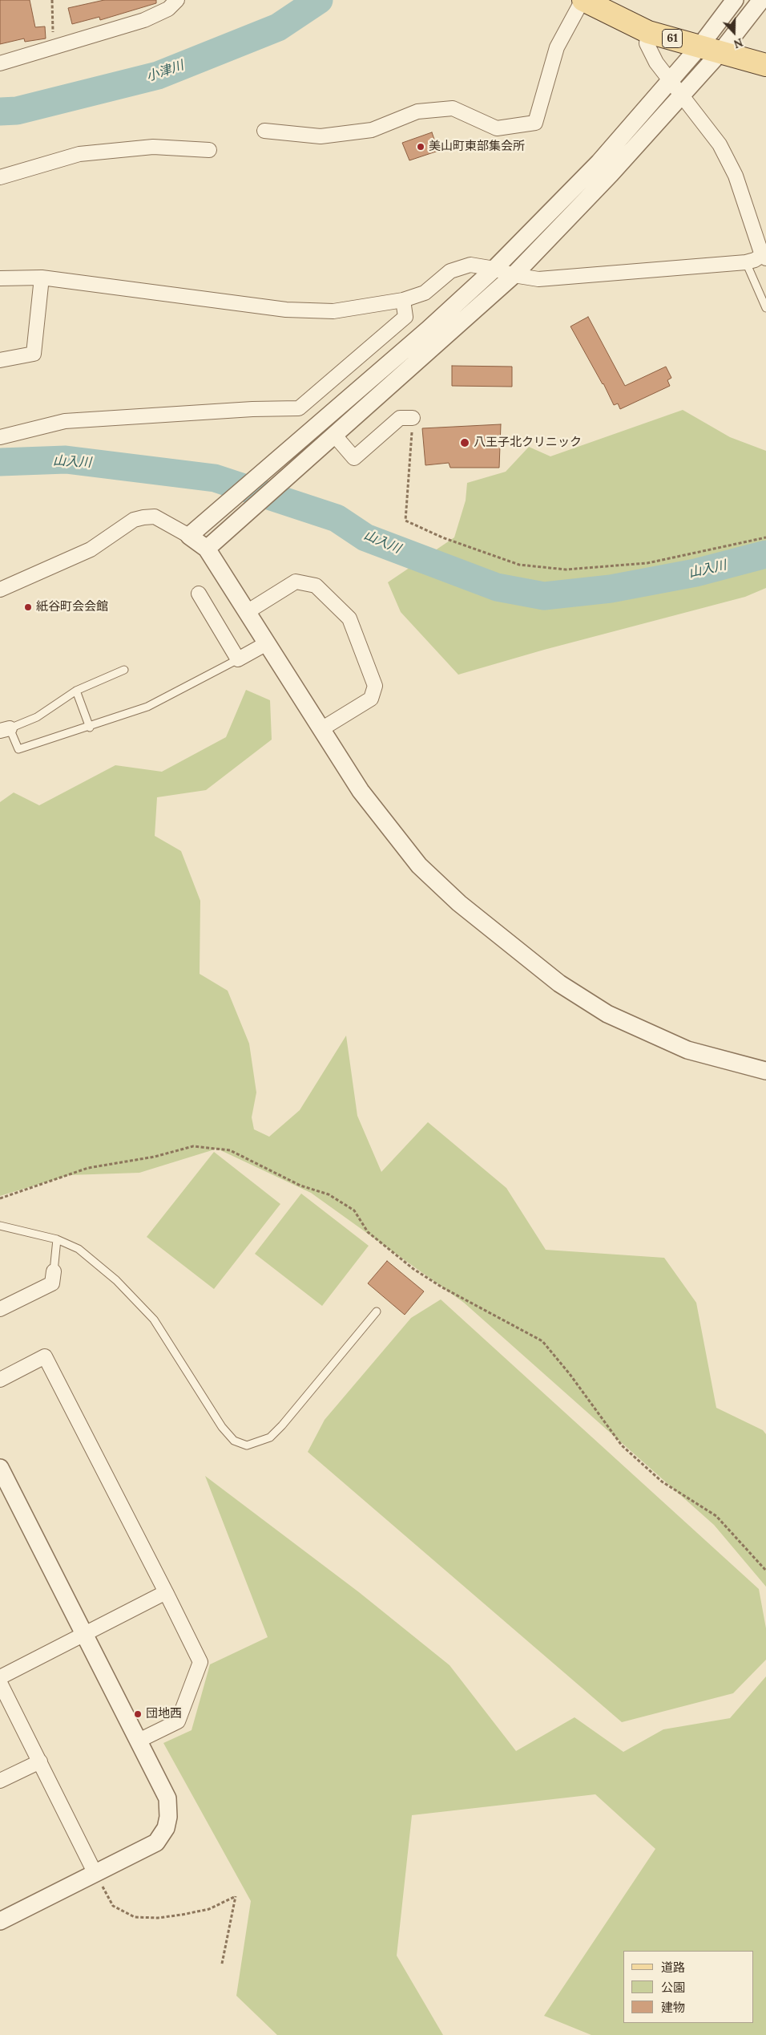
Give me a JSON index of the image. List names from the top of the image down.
{
  "streets": {
    "main road": ["61"]
  },
  "water": ["小津川", "山入川"],
  "places": [
    "美山町東部集会所",
    "八王子北クリニック",
    "紙谷町会会館",
    "団地西"
  ],
  "legend": ["道路", "公園", "建物"],
  "north": "bottom"
}
